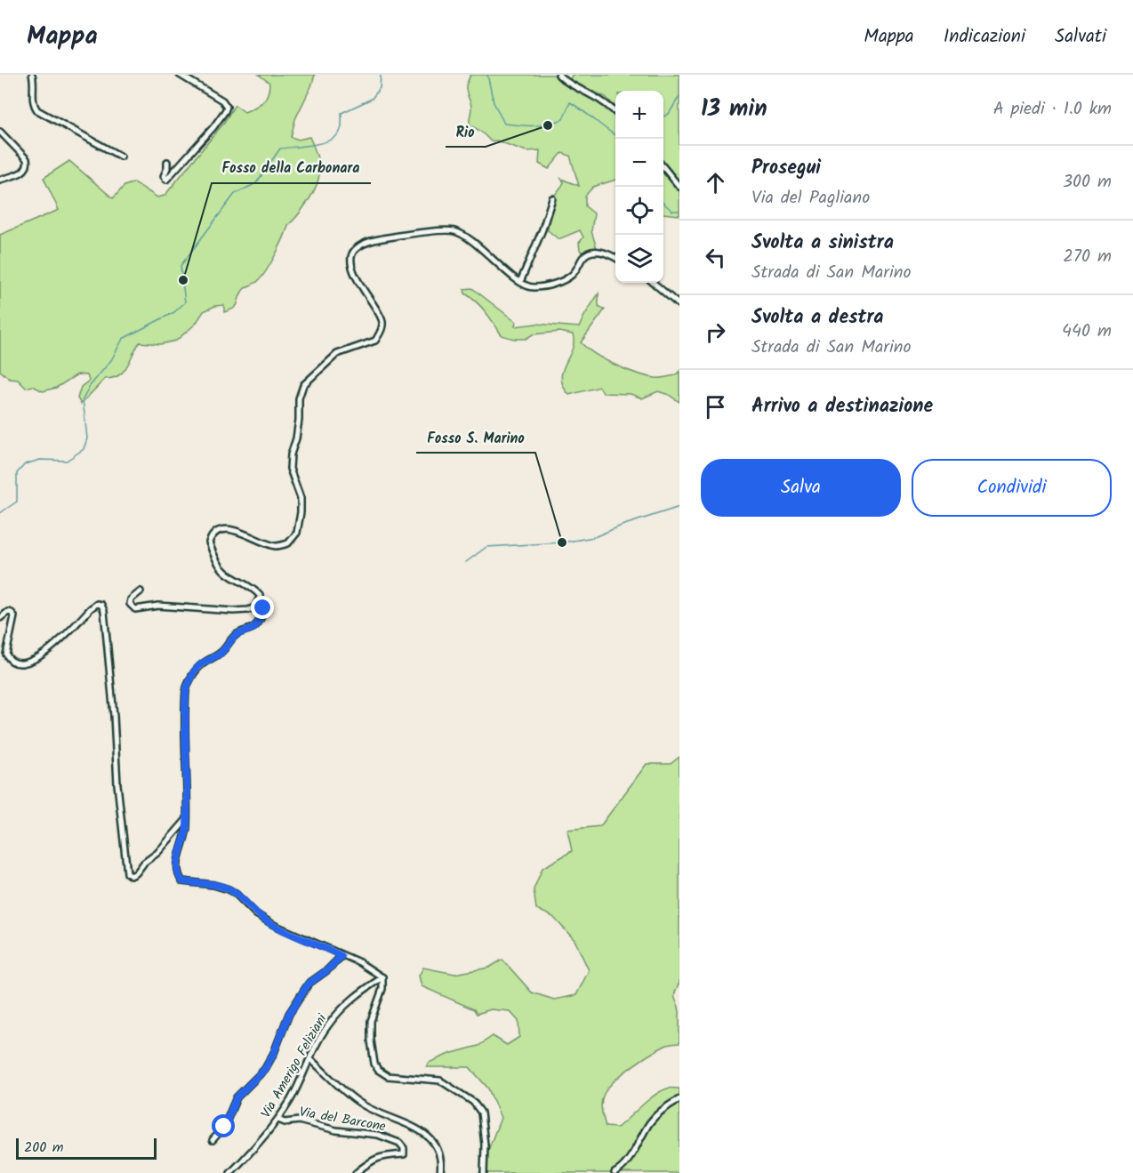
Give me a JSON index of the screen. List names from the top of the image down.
{
  "streets": {
    "street": ["Via Amerigo Feliziani", "Via del Barcone"]
  },
  "crossings": [
    ["Via Amerigo Feliziani", "Via del Barcone"]
  ],
  "places": ["Rio", "Fosso della Carbonara", "Fosso S. Marino"],
  "scale_bar": "200 m",
  "page": {
    "header": "Mappa",
    "nav": ["Mappa", "Indicazioni", "Salvati"],
    "heading": ["13 min", "A piedi · 1.0 km"],
    "map_buttons": ["+", "−"],
    "list": [
      ["Prosegui", "Via del Pagliano", "300 m"],
      ["Svolta a sinistra", "Strada di San Marino", "270 m"],
      ["Svolta a destra", "Strada di San Marino", "440 m"],
      "Arrivo a destinazione"
    ],
    "buttons": ["Salva", "Condividi"],
    "scale": "200 m"
  }
}
